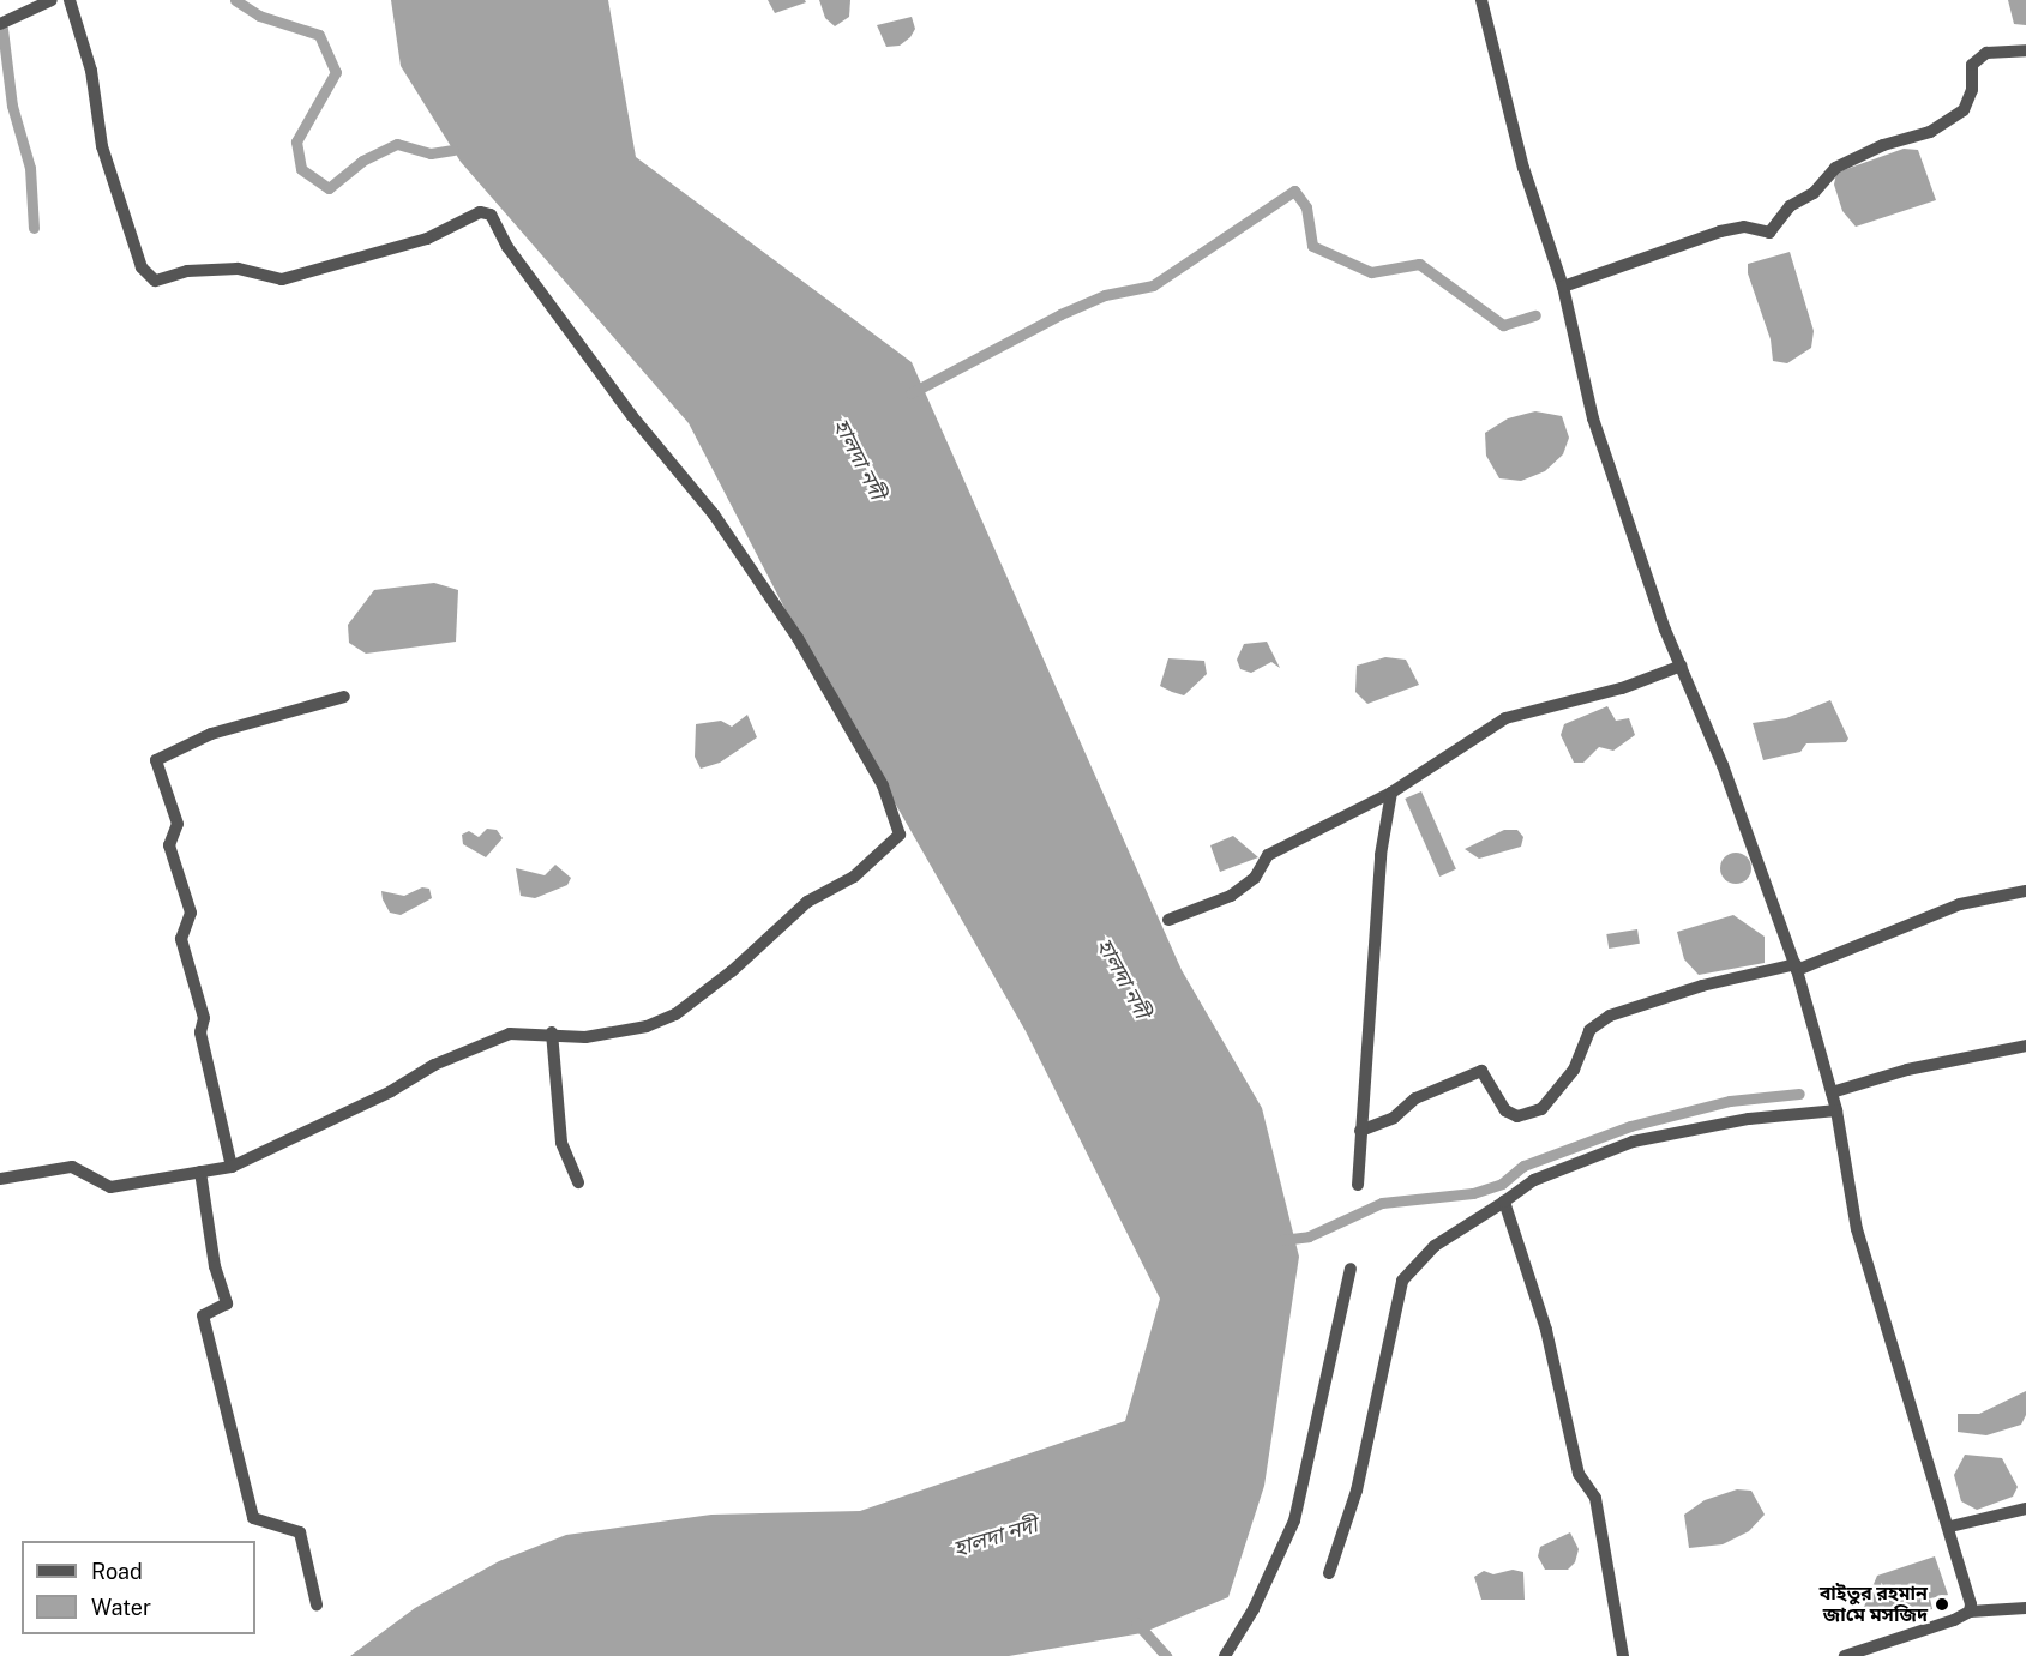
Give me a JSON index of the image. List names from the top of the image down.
{
  "water": ["হালদা নদী"],
  "places": ["বাইতুর রহমান জা‌মে মস‌জিদ"],
  "legend": ["Road", "Water"]
}
